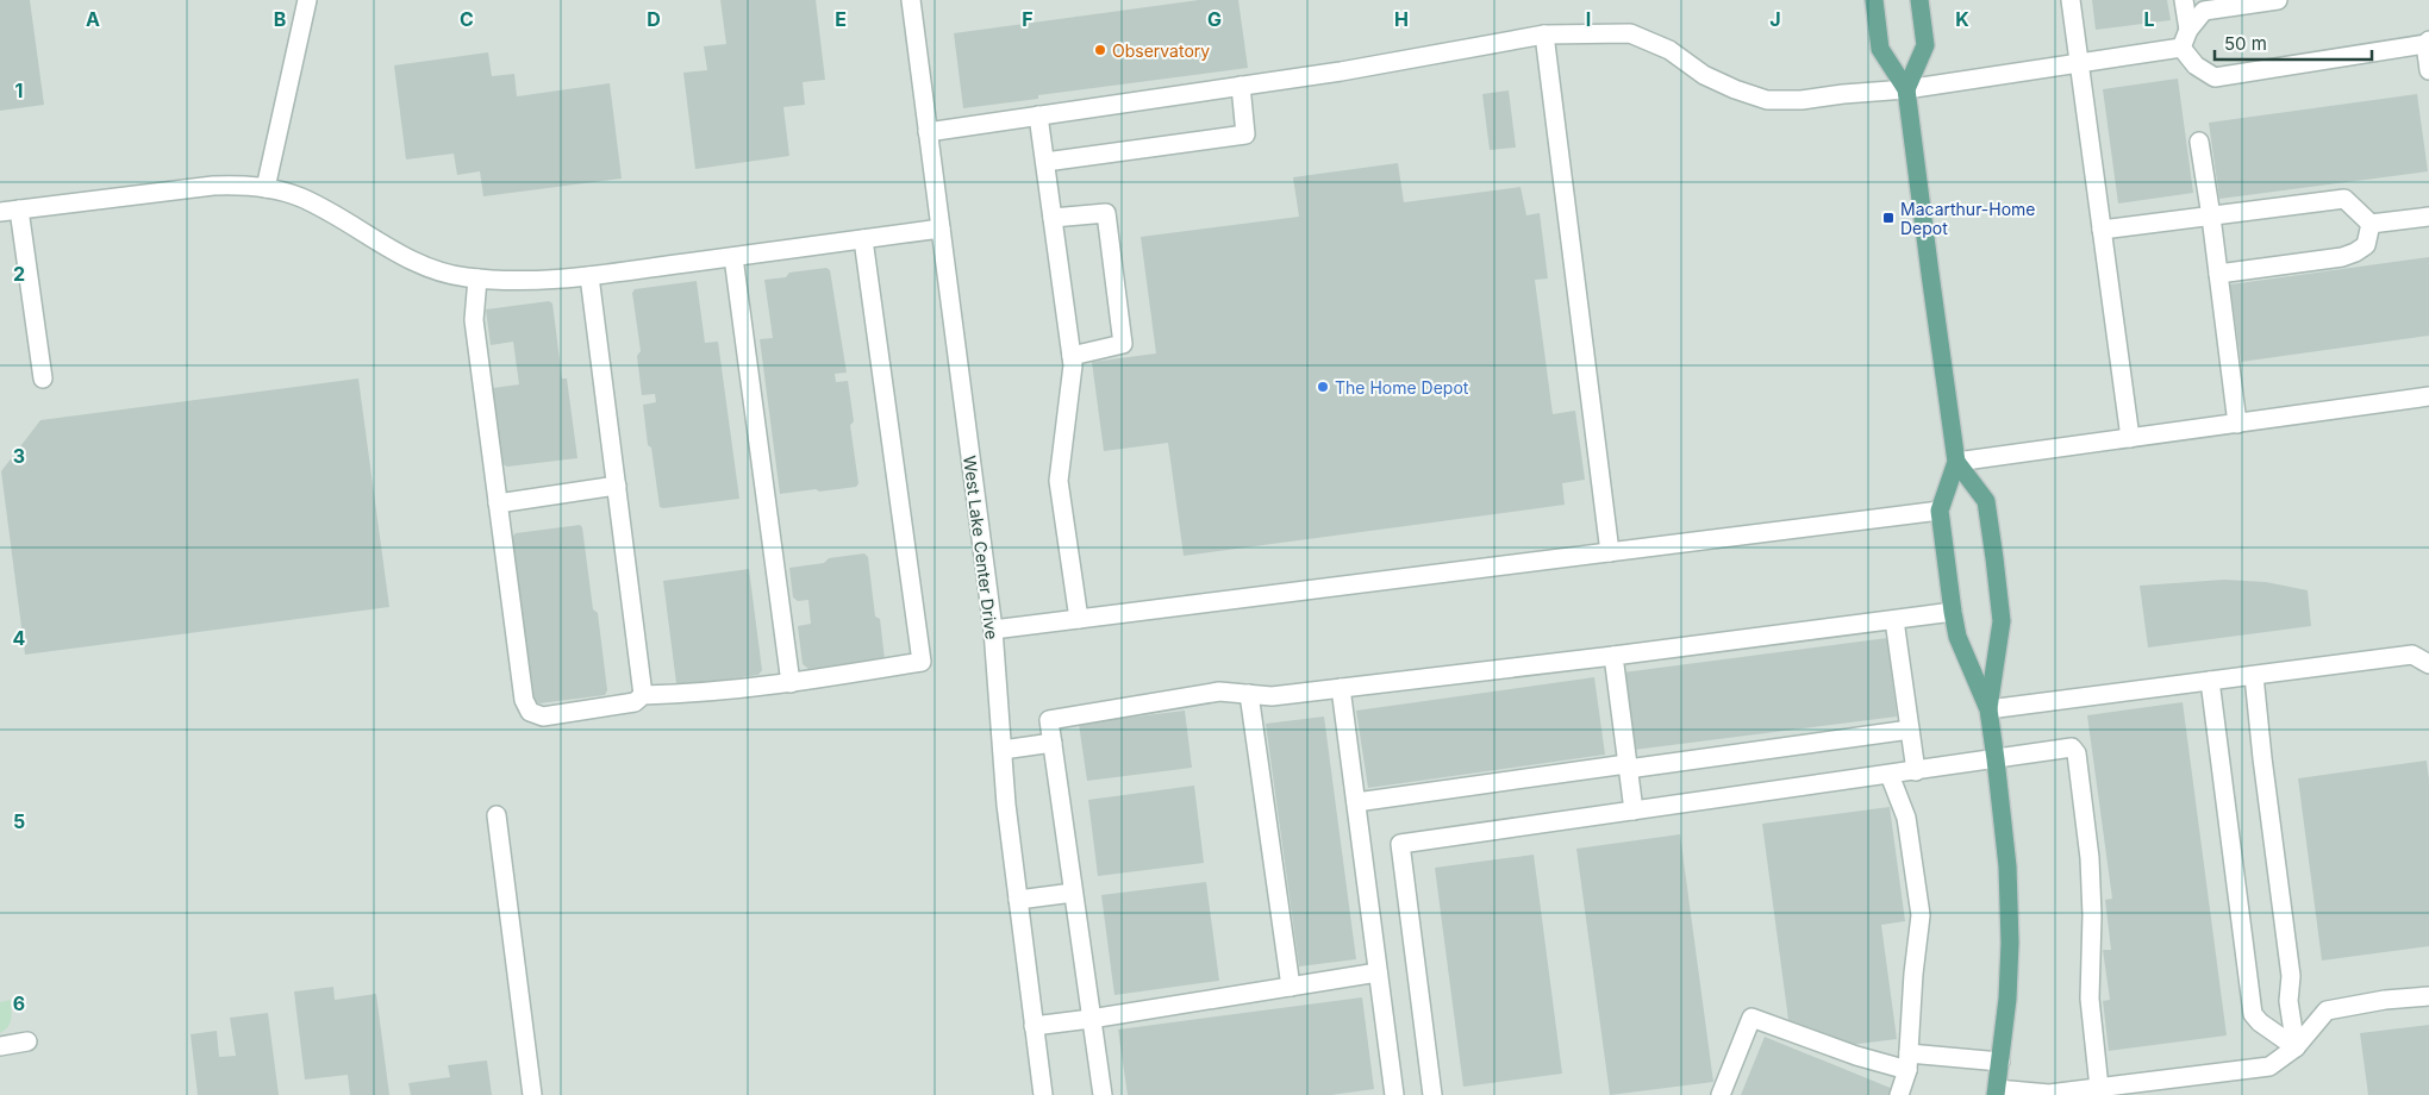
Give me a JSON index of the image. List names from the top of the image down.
{
  "streets": {
    "street": ["West Lake Center Drive"]
  },
  "places": {
    "other": ["Observatory", "The Home Depot"],
    "transit": ["Macarthur-Home Depot"]
  },
  "scale_bar": "50 m",
  "grid": {
    "columns": [
      "A",
      "B",
      "C",
      "D",
      "E",
      "F",
      "G",
      "H",
      "I",
      "J",
      "K",
      "L"
    ],
    "rows": [
      "1",
      "2",
      "3",
      "4",
      "5",
      "6"
    ]
  }
}
